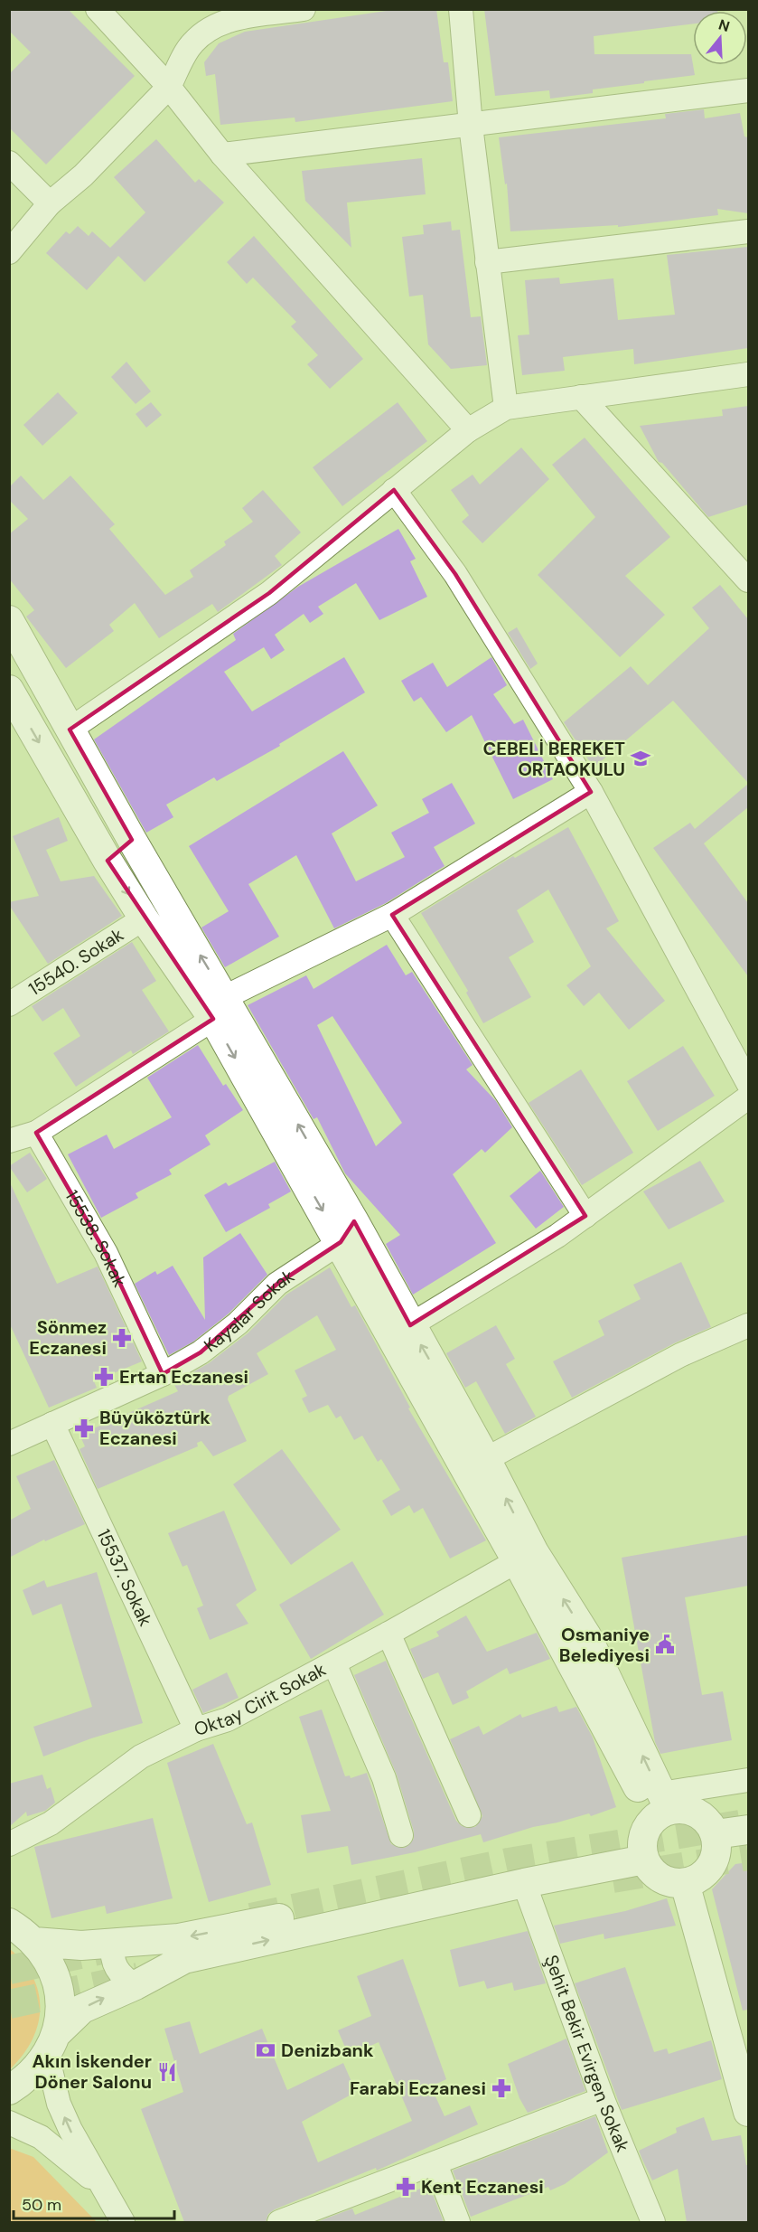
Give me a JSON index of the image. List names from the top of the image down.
{
  "streets": {
    "street": [
      "15540. Sokak",
      "15538. Sokak",
      "Kayalar Sokak",
      "15537. Sokak",
      "Oktay Cirit Sokak",
      "Şehit Bekir Evirgen Sokak"
    ]
  },
  "crossings": [
    ["15538. Sokak", "Kayalar Sokak"],
    ["Kayalar Sokak", "15537. Sokak"],
    ["15537. Sokak", "Oktay Cirit Sokak"]
  ],
  "places": {
    "school or university": ["CEBELİ BEREKET ORTAOKULU"],
    "pharmacy": [
      "Sönmez Eczanesi",
      "Ertan Eczanesi",
      "Büyüköztürk Eczanesi",
      "Farabi Eczanesi",
      "Kent Eczanesi"
    ],
    "public building": ["Osmaniye Belediyesi"],
    "bank": ["Denizbank"],
    "restaurant": ["Akın İskender Döner Salonu"]
  },
  "scale_bar": "50 m",
  "north": "top"
}
